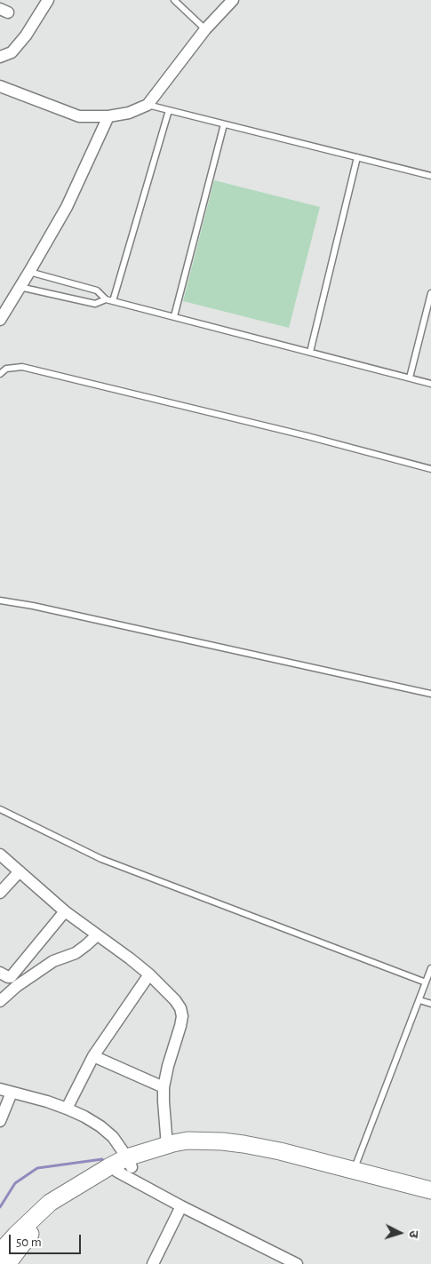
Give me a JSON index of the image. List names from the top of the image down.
{
  "scale_bar": "50 m",
  "north": "right"
}
